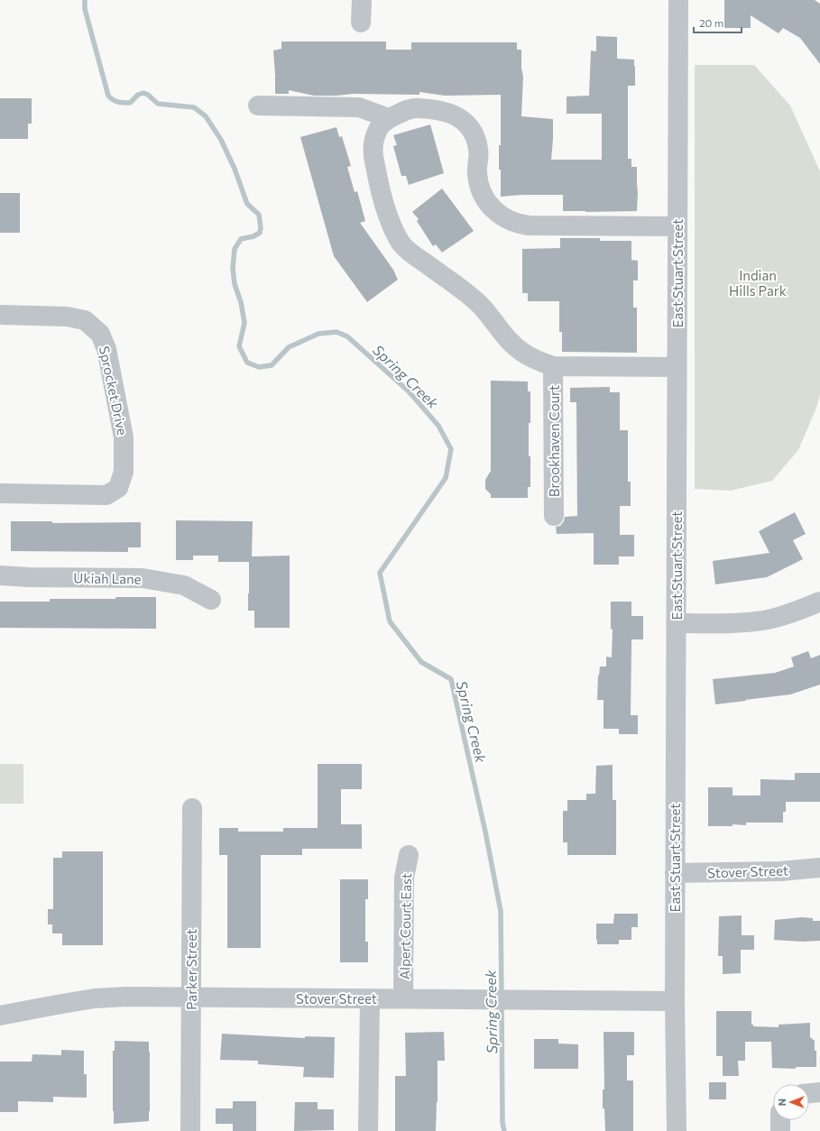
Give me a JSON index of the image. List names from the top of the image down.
{
  "streets": {
    "street": [
      "East Stuart Street",
      "Sprocket Drive",
      "Brookhaven Court",
      "Ukiah Lane",
      "Stover Street",
      "Alpert Court East",
      "Parker Street"
    ]
  },
  "crossings": [
    ["East Stuart Street", "Stover Street"],
    ["Stover Street", "Alpert Court East"],
    ["Stover Street", "Parker Street"]
  ],
  "water": ["Spring Creek"],
  "parks": ["Indian Hills Park"],
  "scale_bar": "20 m",
  "north": "left"
}
